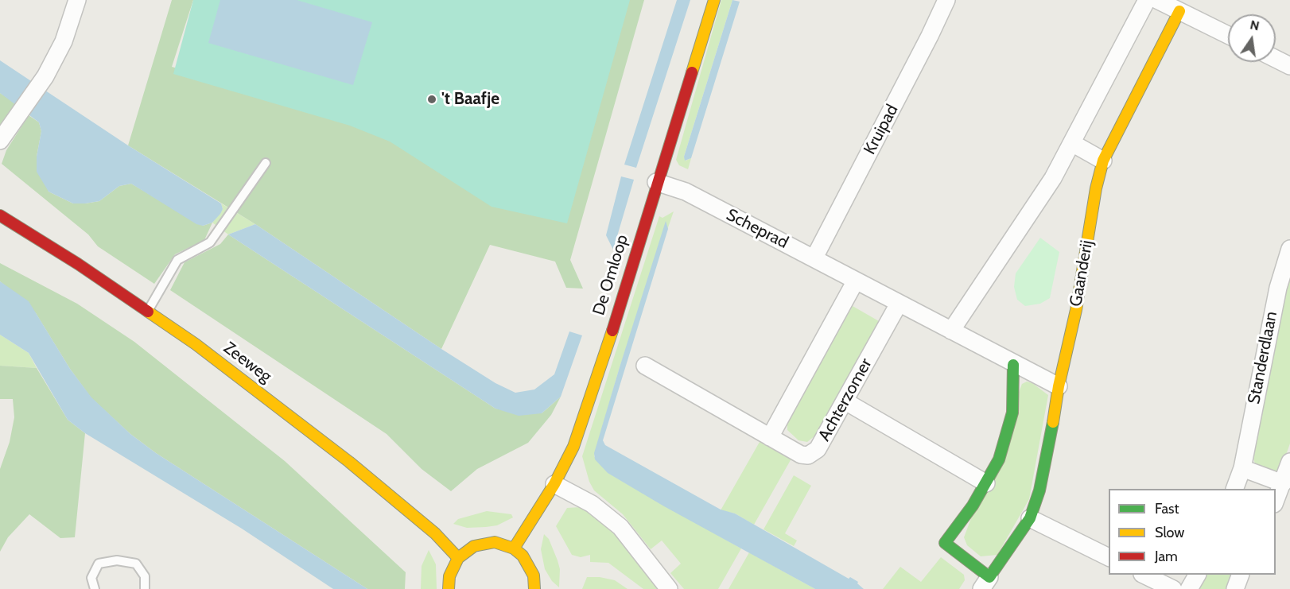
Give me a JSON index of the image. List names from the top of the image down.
{
  "streets": {
    "street": [
      "Kruipad",
      "Scheprad",
      "Gaanderij",
      "De Omloop",
      "Standerdlaan",
      "Zeeweg",
      "Achterzomer"
    ]
  },
  "crossings": [
    ["Kruipad", "Scheprad"],
    ["Scheprad", "De Omloop"]
  ],
  "places": ["'t Baafje"],
  "legend": ["Fast", "Slow", "Jam"],
  "north": "top"
}
